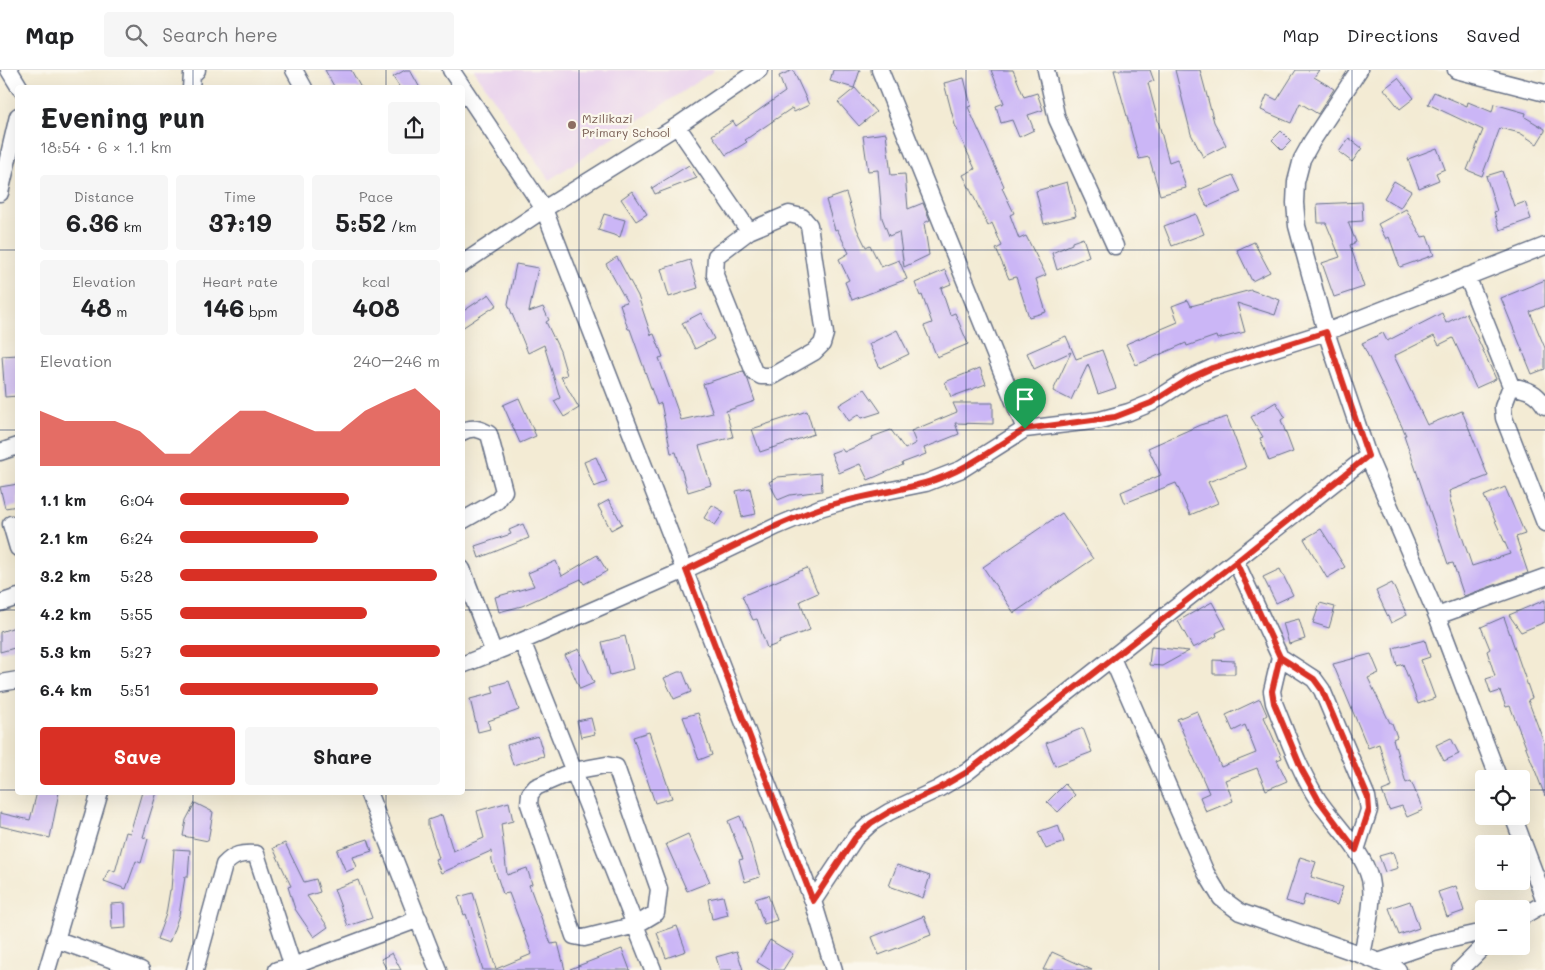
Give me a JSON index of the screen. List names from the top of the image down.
{
  "places": ["Mzilikazi Primary School"],
  "page": {
    "header": "Map",
    "search": "Search here",
    "nav": ["Map", "Directions", "Saved"],
    "heading": ["Evening run", "18:54 · 6 × 1.1 km"],
    "stats": [
      ["Distance", "6.36 km"],
      ["Time", "37:19"],
      ["Pace", "5:52 /km"],
      ["Elevation", "48 m"],
      ["Heart rate", "146 bpm"],
      ["kcal", "408"]
    ],
    "chart": ["Elevation", "240–246 m"],
    "list": [
      {
        "name": "1.1 km",
        "note": "6:04"
      },
      {
        "name": "2.1 km",
        "note": "6:24"
      },
      {
        "name": "3.2 km",
        "note": "5:28"
      },
      {
        "name": "4.2 km",
        "note": "5:55"
      },
      {
        "name": "5.3 km",
        "note": "5:27"
      },
      {
        "name": "6.4 km",
        "note": "5:51"
      }
    ],
    "buttons": ["Save", "Share"],
    "map_buttons": ["+", "−"]
  }
}
